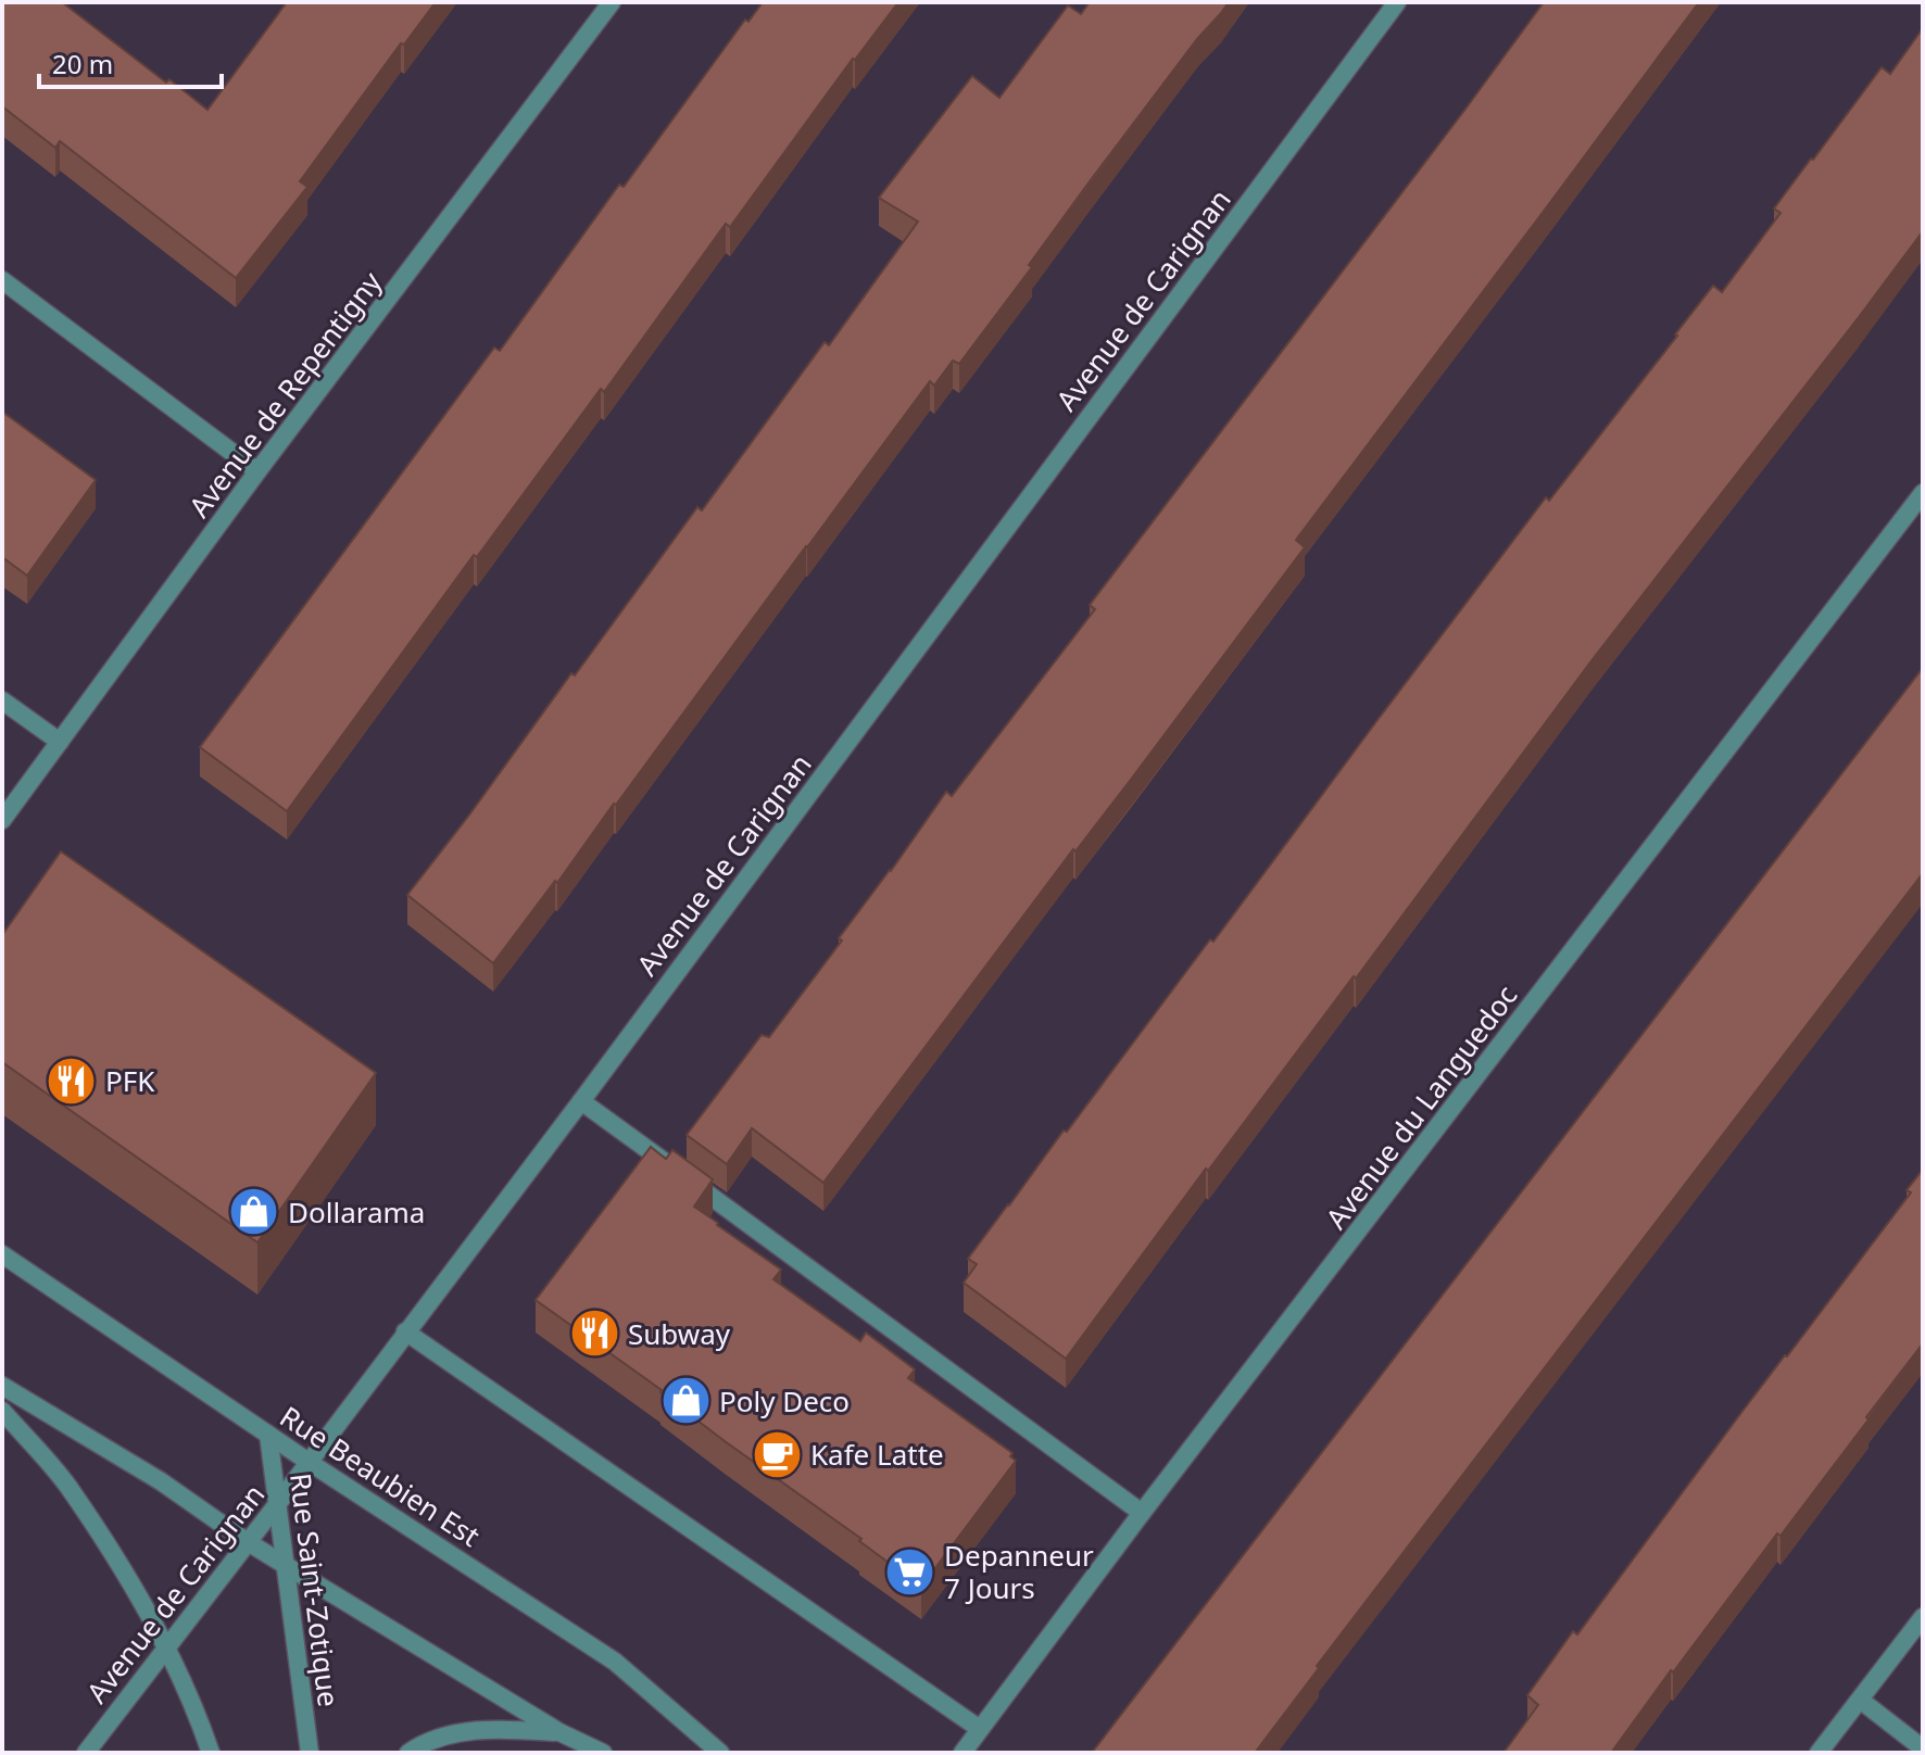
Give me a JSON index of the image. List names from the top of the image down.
{
  "streets": {
    "street": [
      "Avenue de Carignan",
      "Avenue de Repentigny",
      "Avenue du Languedoc",
      "Rue Beaubien Est",
      "Rue Saint-Zotique"
    ]
  },
  "crossings": [
    ["Avenue de Carignan", "Rue Beaubien Est"],
    ["Avenue de Carignan", "Rue Saint-Zotique"],
    ["Rue Beaubien Est", "Rue Saint-Zotique"]
  ],
  "places": {
    "restaurant": ["PFK", "Subway"],
    "shop": ["Dollarama", "Poly Deco"],
    "cafe": ["Kafe Latte"],
    "supermarket": ["Depanneur 7 Jours"]
  },
  "scale_bar": "20 m"
}
